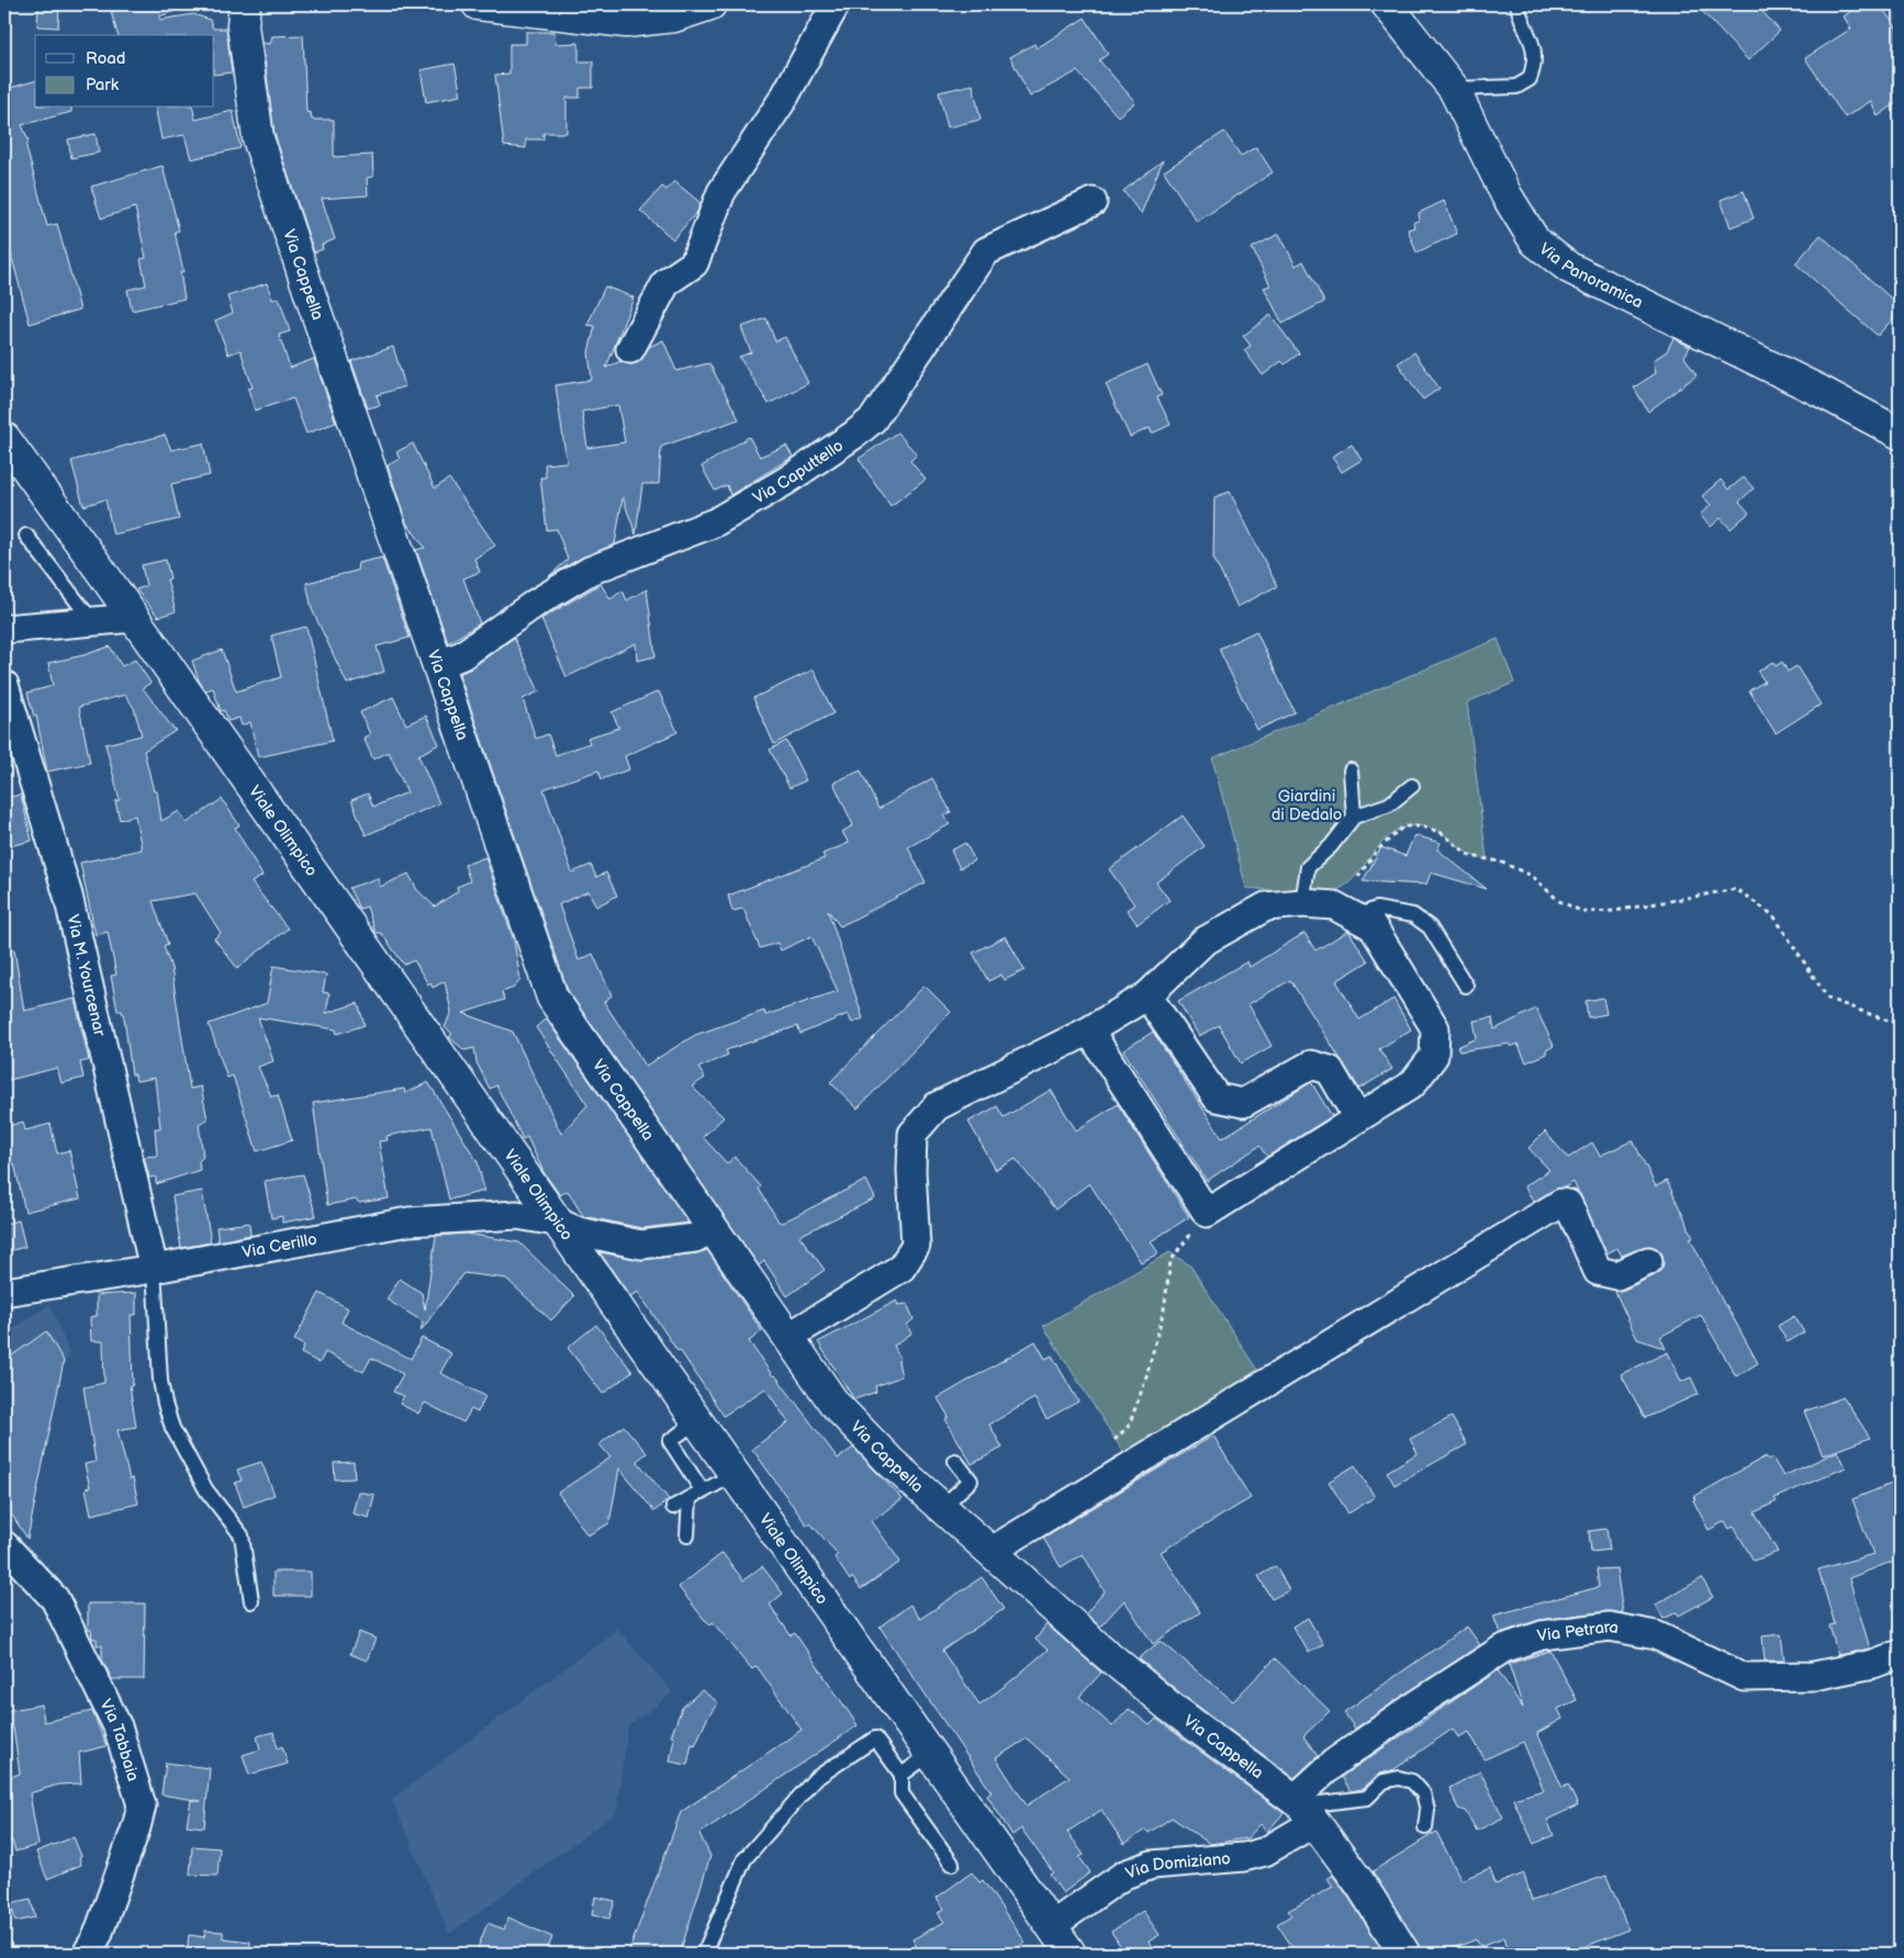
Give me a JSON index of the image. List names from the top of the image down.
{
  "streets": {
    "street": [
      "Via Panoramica",
      "Via Cappella",
      "Via Caputtello",
      "Viale Olimpico",
      "Via M. Yourcenar",
      "Via Cerillo",
      "Via Petrara",
      "Via Tabbaia",
      "Via Domiziano"
    ]
  },
  "crossings": [
    ["Via Cappella", "Via Caputtello"],
    ["Via Cappella", "Via Cerillo"],
    ["Via Cappella", "Via Petrara"],
    ["Via Cappella", "Via Domiziano"],
    ["Viale Olimpico", "Via Cerillo"],
    ["Viale Olimpico", "Via Domiziano"],
    ["Via M. Yourcenar", "Via Cerillo"],
    ["Via Petrara", "Via Domiziano"]
  ],
  "parks": ["Giardini di Dedalo"],
  "legend": ["Road", "Park"]
}
